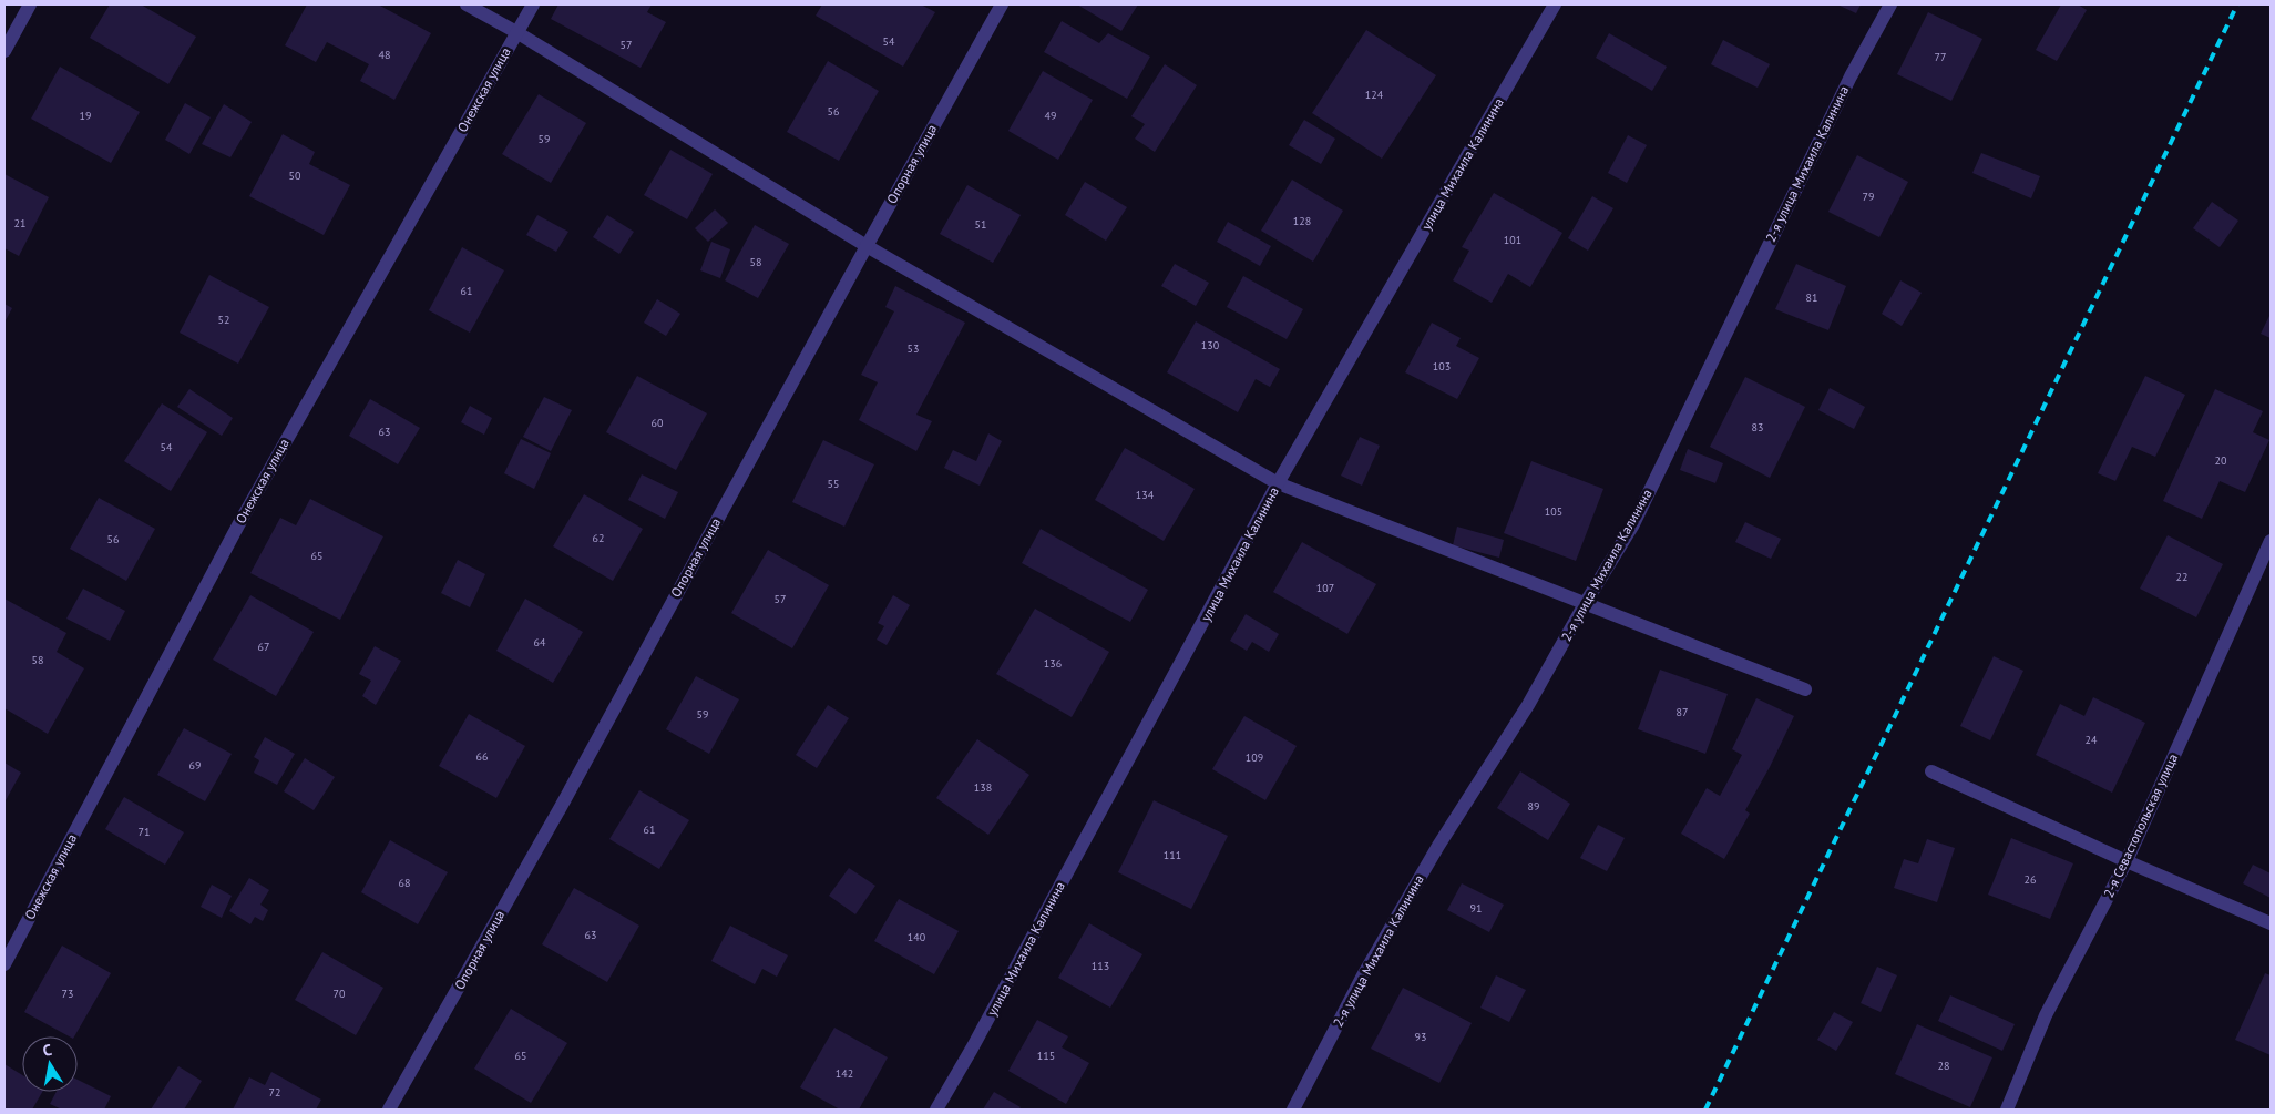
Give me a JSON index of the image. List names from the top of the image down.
{
  "streets": {
    "street": [
      "Онежская улица",
      "Опорная улица",
      "улица Михаила Калинина",
      "2-я улица Михаила Калинина",
      "2-я Севастопольская улица"
    ]
  },
  "house_numbers": [
    "54",
    "57",
    "48",
    "77",
    "124",
    "56",
    "19",
    "49",
    "59",
    "50",
    "79",
    "128",
    "21",
    "51",
    "101",
    "58",
    "61",
    "81",
    "52",
    "130",
    "53",
    "103",
    "60",
    "83",
    "63",
    "54",
    "20",
    "55",
    "134",
    "105",
    "62",
    "56",
    "65",
    "22",
    "107",
    "57",
    "64",
    "67",
    "58",
    "136",
    "87",
    "59",
    "24",
    "66",
    "109",
    "69",
    "138",
    "89",
    "61",
    "71",
    "111",
    "26",
    "68",
    "91",
    "63",
    "140",
    "113",
    "73",
    "70",
    "93",
    "65",
    "115",
    "28",
    "142",
    "72"
  ],
  "north": "top"
}
